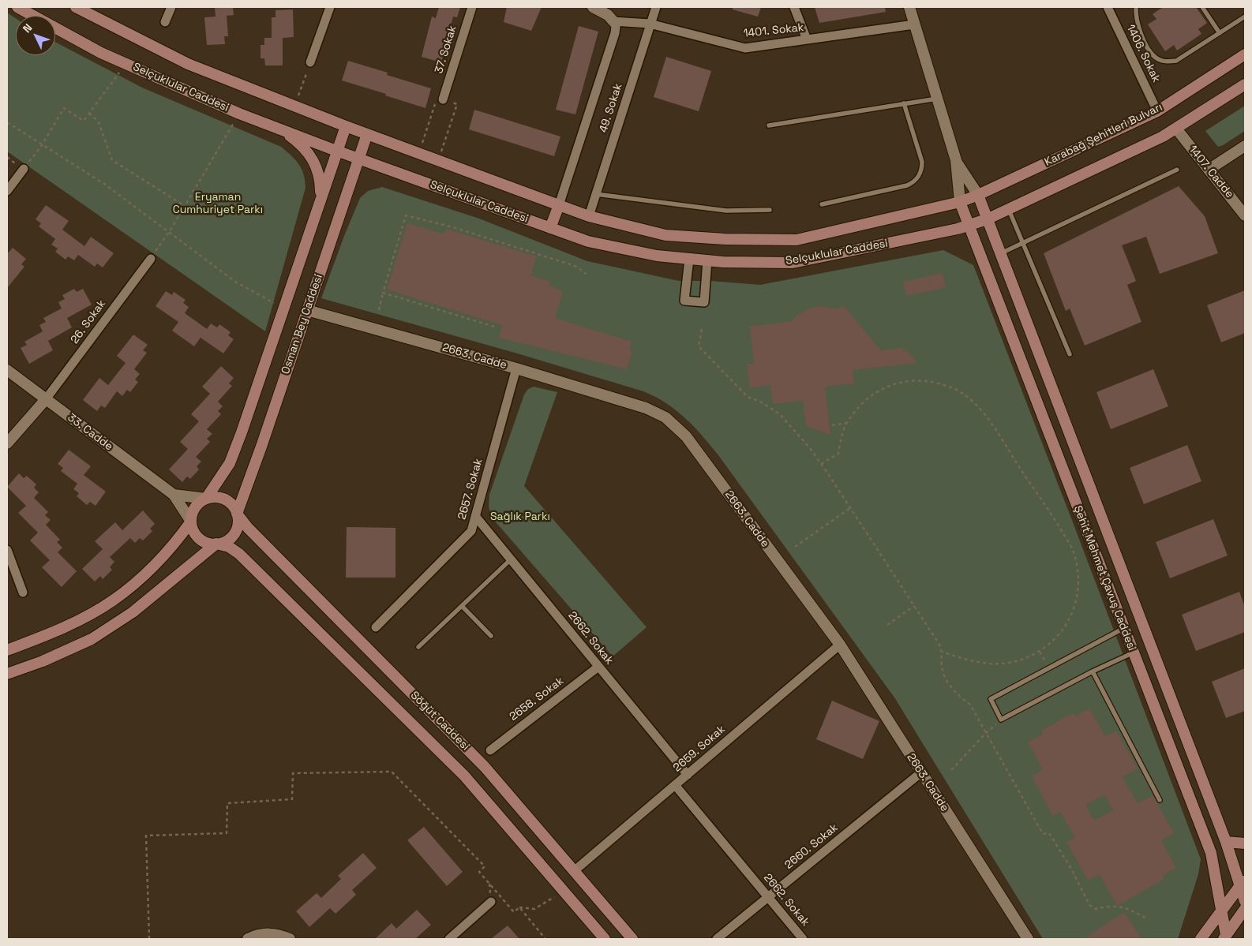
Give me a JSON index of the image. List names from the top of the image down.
{
  "streets": {
    "main road": [
      "Selçuklular Caddesi",
      "Karabağ Şehitleri Bulvarı",
      "Osman Bey Caddesi",
      "Şehit Mehmet Çavuş Caddesi",
      "Söğüt Caddesi"
    ],
    "street": [
      "1401. Sokak",
      "37. Sokak",
      "1406. Sokak",
      "49. Sokak",
      "1407. Cadde",
      "26. Sokak",
      "2663. Cadde",
      "33. Cadde",
      "2657. Sokak",
      "2662. Sokak",
      "2658. Sokak",
      "2659. Sokak",
      "2660. Sokak"
    ]
  },
  "crossings": [
    ["1401. Sokak", "49. Sokak"],
    ["1406. Sokak", "Karabağ Şehitleri Bulvarı"],
    ["Selçuklular Caddesi", "49. Sokak"],
    ["Selçuklular Caddesi", "Karabağ Şehitleri Bulvarı"],
    ["Selçuklular Caddesi", "Osman Bey Caddesi"],
    ["Selçuklular Caddesi", "Şehit Mehmet Çavuş Caddesi"],
    ["Karabağ Şehitleri Bulvarı", "Şehit Mehmet Çavuş Caddesi"],
    ["26. Sokak", "33. Cadde"],
    ["Osman Bey Caddesi", "2663. Cadde"],
    ["Osman Bey Caddesi", "33. Cadde"],
    ["Osman Bey Caddesi", "Söğüt Caddesi"],
    ["2663. Cadde", "2657. Sokak"],
    ["2663. Cadde", "2659. Sokak"],
    ["2663. Cadde", "2660. Sokak"],
    ["33. Cadde", "Söğüt Caddesi"],
    ["2657. Sokak", "2662. Sokak"],
    ["2662. Sokak", "2658. Sokak"],
    ["2662. Sokak", "2659. Sokak"],
    ["2662. Sokak", "2660. Sokak"],
    ["Söğüt Caddesi", "2659. Sokak"]
  ],
  "parks": ["Eryaman Cumhuriyet Parkı", "Sağlık Parkı"],
  "north": "top left"
}
